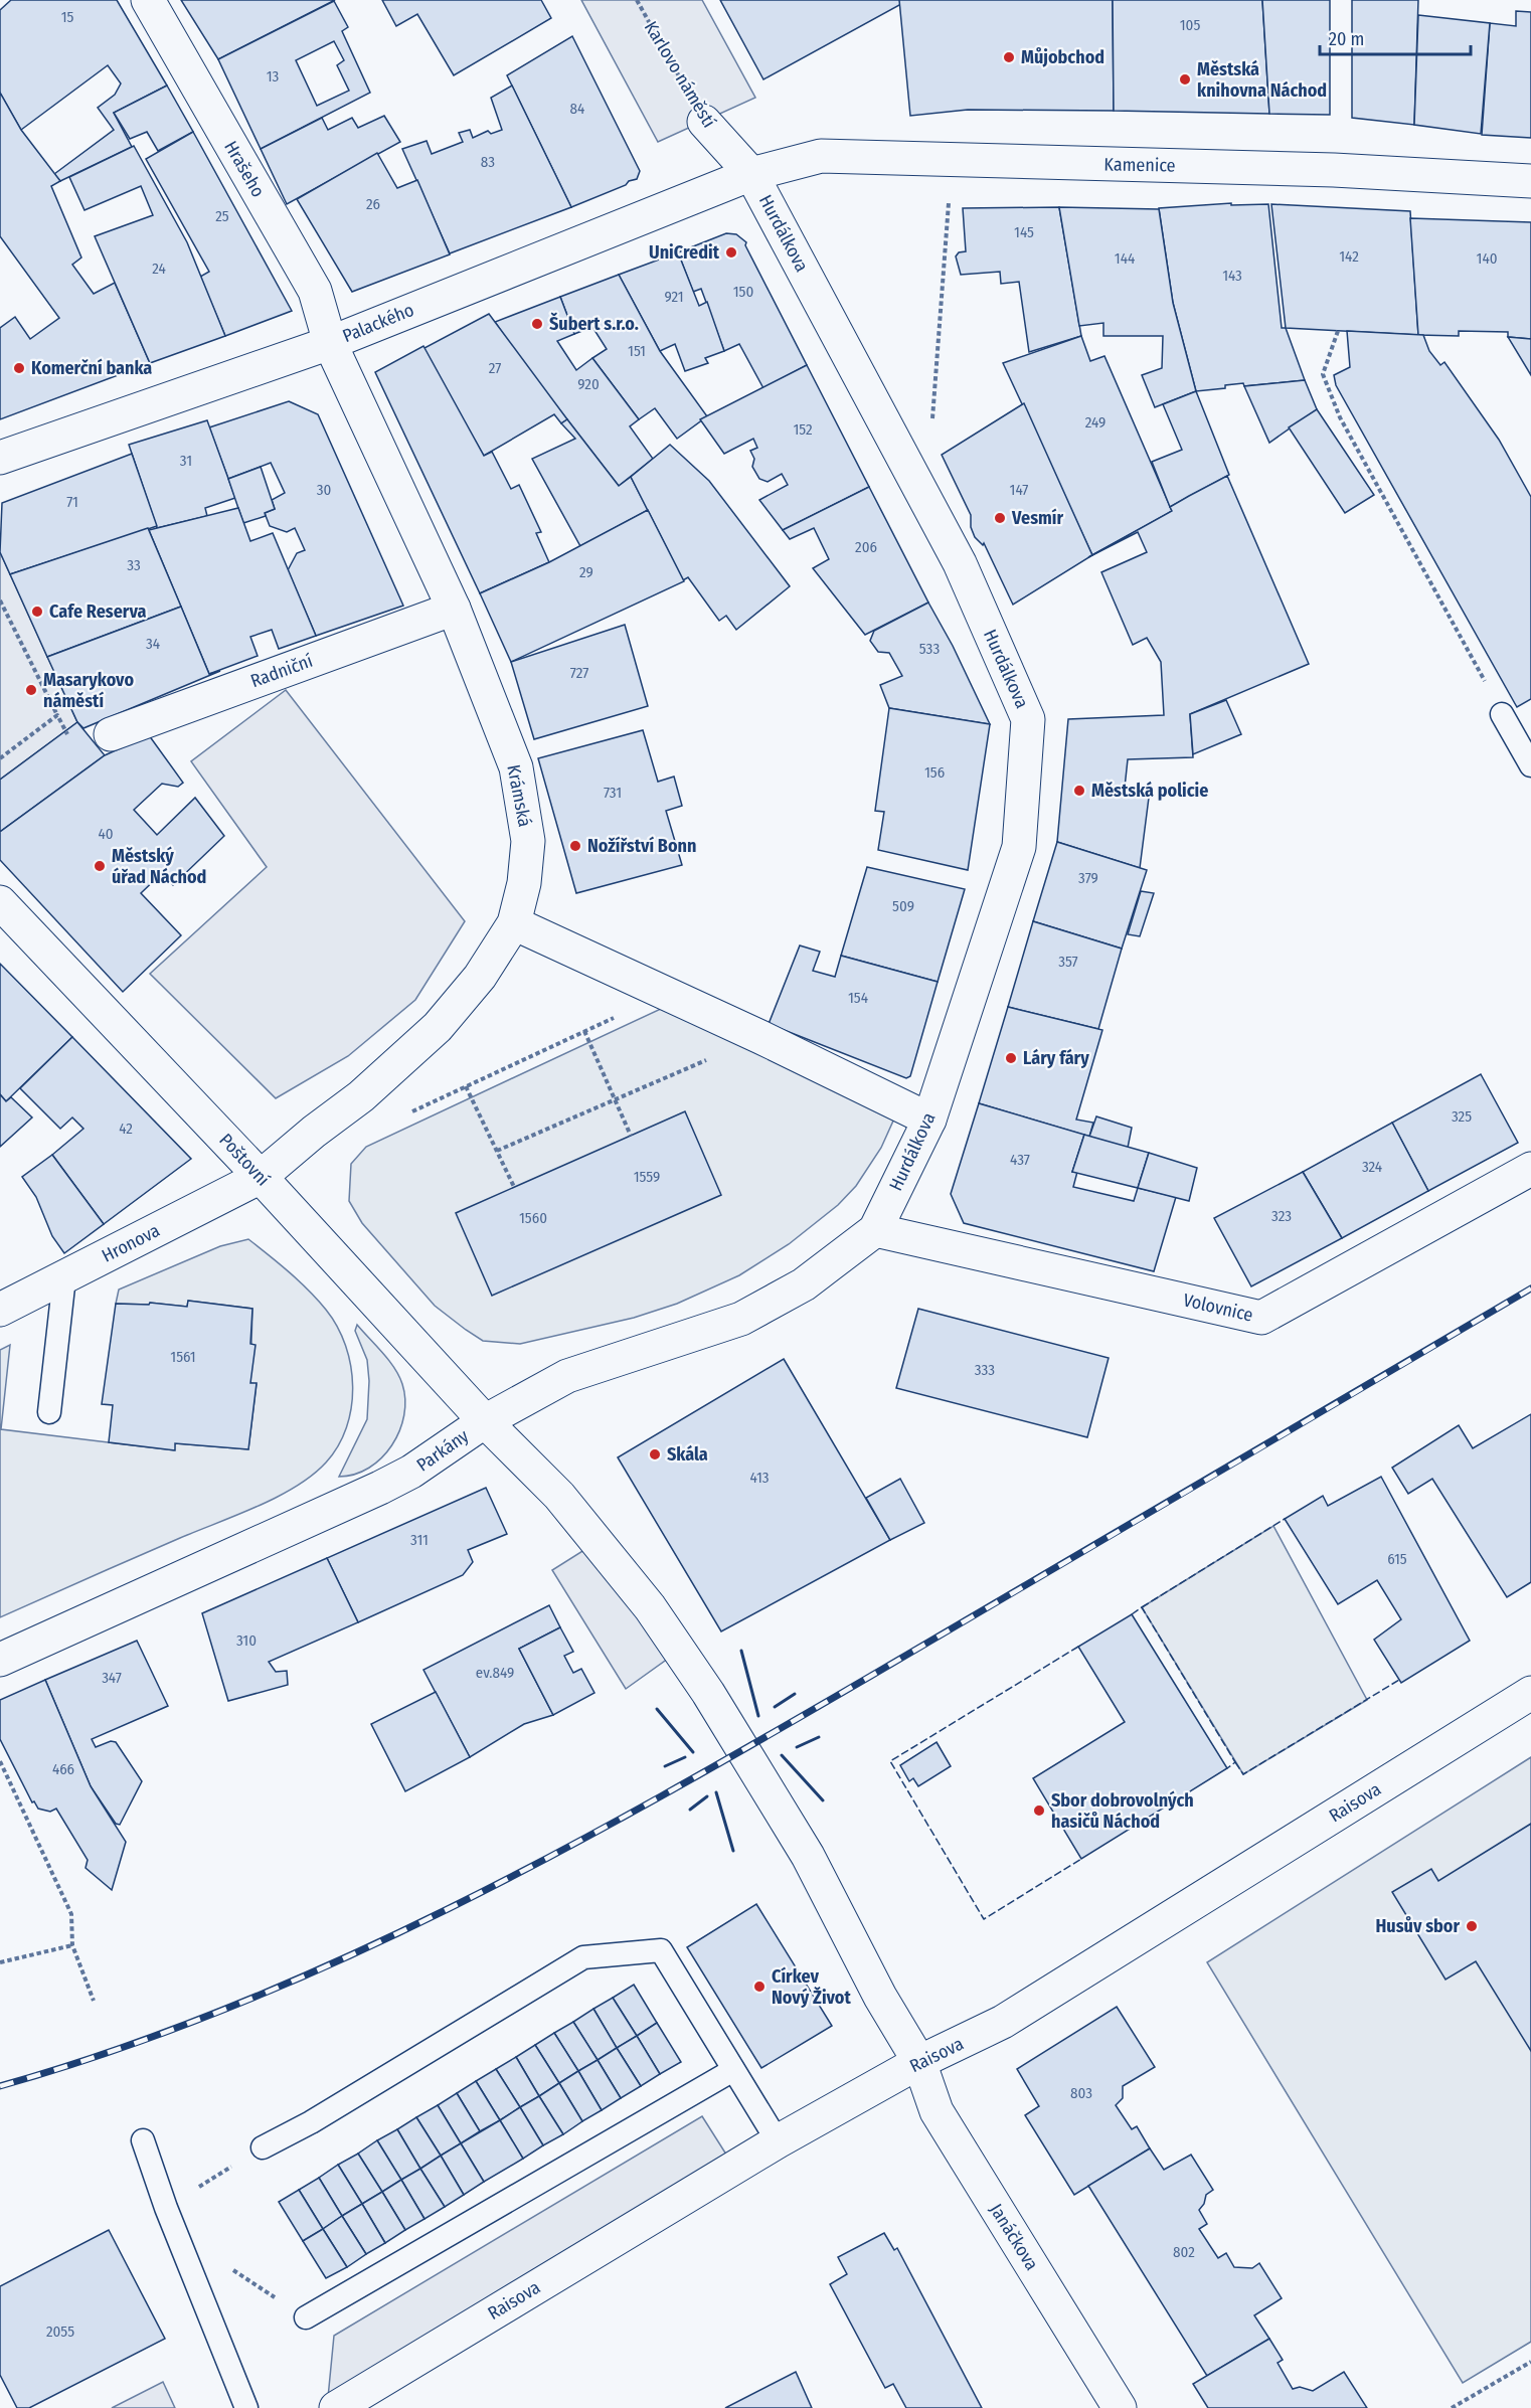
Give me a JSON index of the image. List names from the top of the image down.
{
  "streets": {
    "street": [
      "Karlovo náměstí",
      "Kamenice",
      "Hrašeho",
      "Hurdálkova",
      "Palackého",
      "Radniční",
      "Krámská",
      "Poštovní",
      "Hronova",
      "Volovnice",
      "Parkány",
      "Raisova",
      "Janáčkova"
    ]
  },
  "crossings": [
    ["Karlovo náměstí", "Kamenice"],
    ["Karlovo náměstí", "Hurdálkova"],
    ["Karlovo náměstí", "Palackého"],
    ["Kamenice", "Hurdálkova"],
    ["Kamenice", "Palackého"],
    ["Hrašeho", "Palackého"],
    ["Hrašeho", "Krámská"],
    ["Hurdálkova", "Palackého"],
    ["Hurdálkova", "Volovnice"],
    ["Hurdálkova", "Parkány"],
    ["Palackého", "Krámská"],
    ["Radniční", "Krámská"],
    ["Krámská", "Poštovní"],
    ["Krámská", "Hronova"],
    ["Poštovní", "Hronova"],
    ["Poštovní", "Parkány"],
    ["Poštovní", "Raisova"],
    ["Poštovní", "Janáčkova"],
    ["Volovnice", "Parkány"],
    ["Raisova", "Janáčkova"]
  ],
  "places": [
    "Můjobchod",
    "Městská knihovna Náchod",
    "UniCredit",
    "Šubert s.r.o.",
    "Komerční banka",
    "Vesmír",
    "Cafe Reserva",
    "Masarykovo náměstí",
    "Městská policie",
    "Nožířství Bonn",
    "Městský úřad Náchod",
    "Láry fáry",
    "Skála",
    "Sbor dobrovolných hasičů Náchod",
    "Husův sbor",
    "Církev Nový Život"
  ],
  "house_numbers": [
    "15",
    "105",
    "13",
    "84",
    "83",
    "26",
    "25",
    "145",
    "142",
    "144",
    "140",
    "24",
    "143",
    "150",
    "921",
    "151",
    "27",
    "920",
    "249",
    "152",
    "31",
    "30",
    "147",
    "71",
    "206",
    "33",
    "29",
    "34",
    "533",
    "727",
    "156",
    "731",
    "40",
    "379",
    "509",
    "357",
    "154",
    "325",
    "42",
    "437",
    "324",
    "1559",
    "323",
    "1560",
    "1561",
    "333",
    "413",
    "311",
    "615",
    "310",
    "ev.849",
    "347",
    "466",
    "803",
    "802",
    "2055"
  ],
  "scale_bar": "20 m"
}
